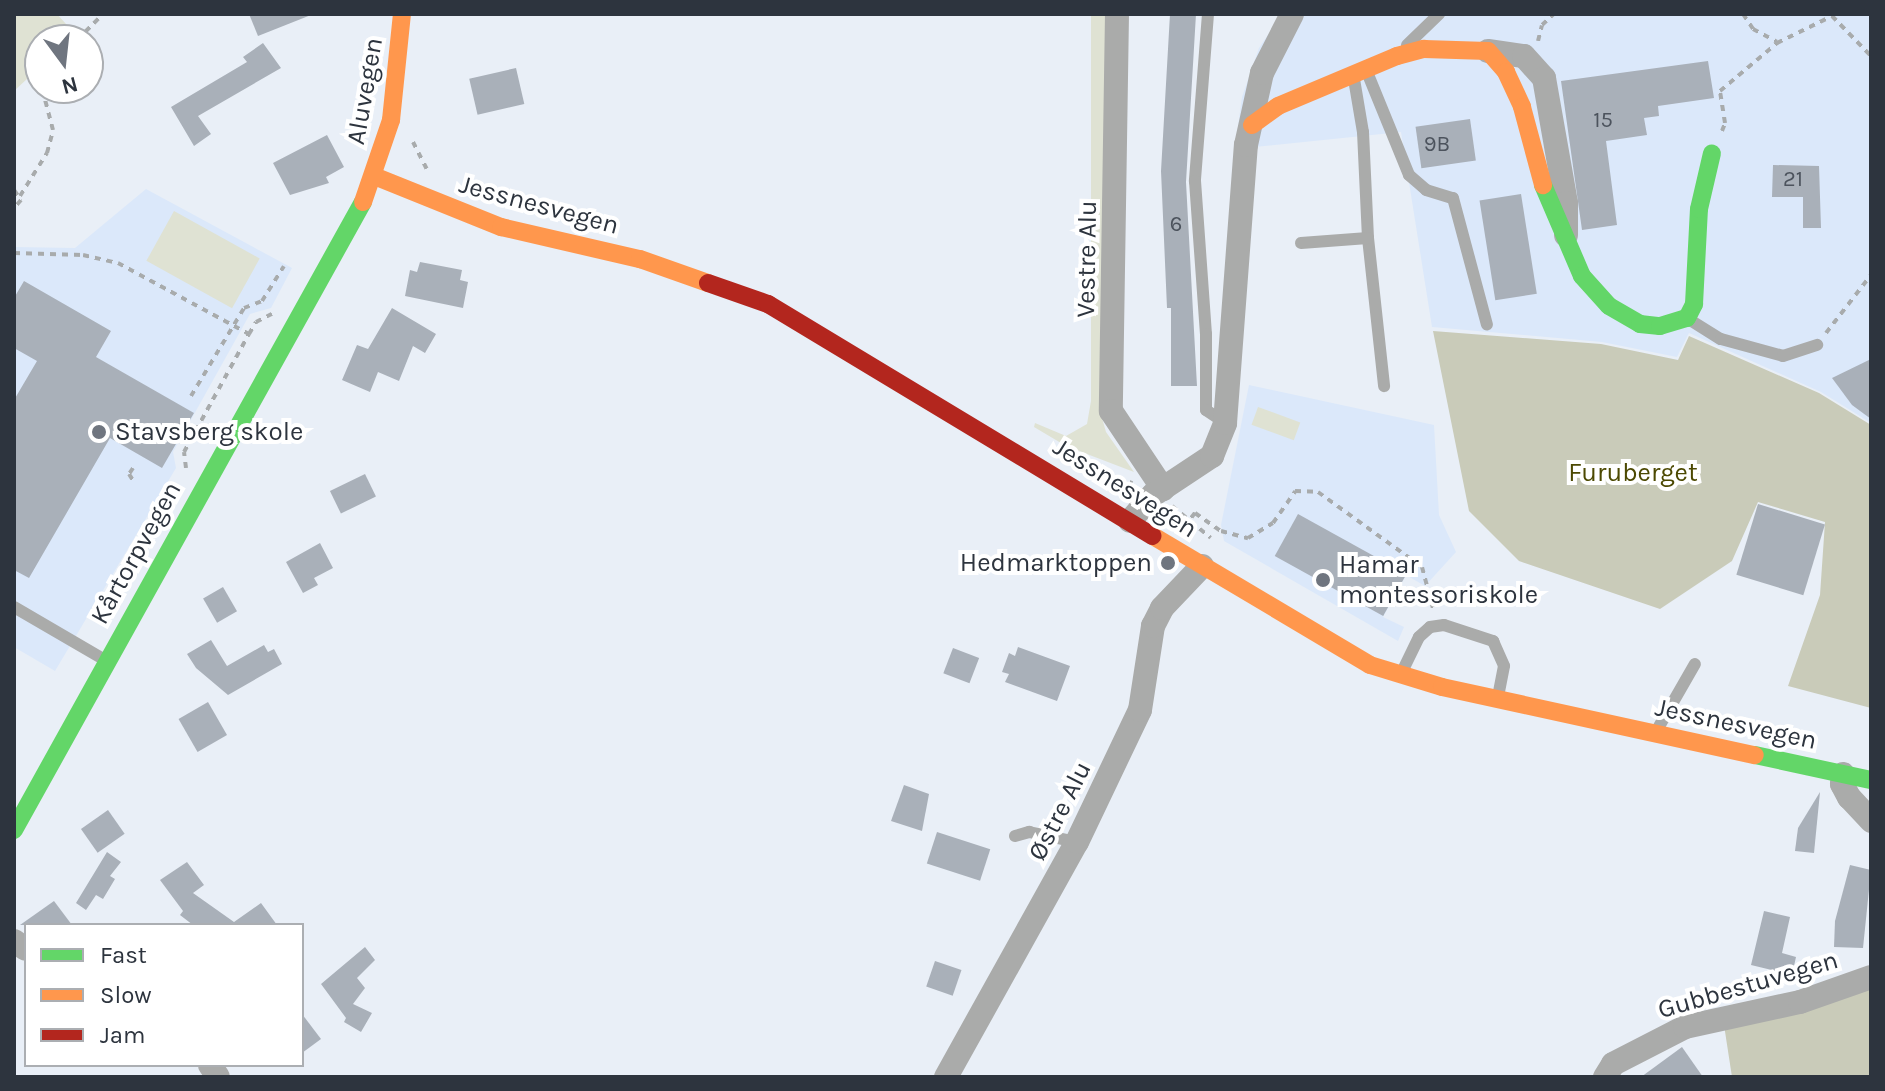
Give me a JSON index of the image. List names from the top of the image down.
{
  "streets": {
    "main road": ["Aluvegen", "Jessnesvegen", "Kårtorpvegen"],
    "street": ["Vestre Alu", "Østre Alu", "Gubbestuvegen"]
  },
  "crossings": [
    ["Aluvegen", "Jessnesvegen"],
    ["Aluvegen", "Kårtorpvegen"],
    ["Jessnesvegen", "Kårtorpvegen"],
    ["Jessnesvegen", "Østre Alu"]
  ],
  "parks": ["Furuberget"],
  "places": ["Stavsberg skole", "Hedmarktoppen", "Hamar montessoriskole"],
  "house_numbers": [
    "15",
    "9B",
    "21",
    "6"
  ],
  "legend": ["Fast", "Slow", "Jam"],
  "north": "bottom"
}
